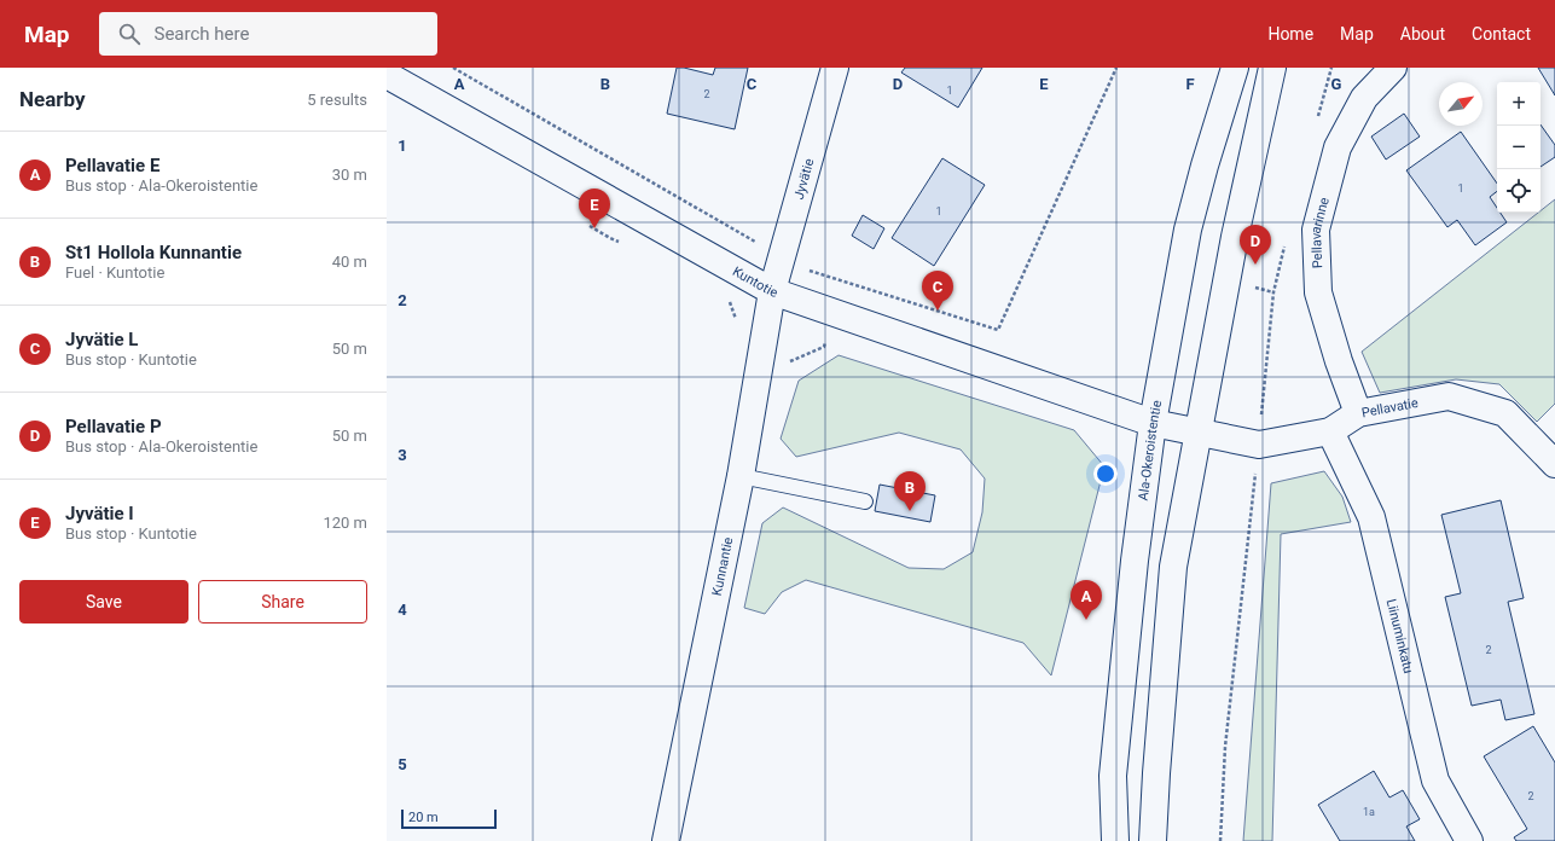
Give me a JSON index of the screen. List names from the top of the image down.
{
  "streets": {
    "street": [
      "Jyvätie",
      "Pellavarinne",
      "Kuntotie",
      "Pellavatie",
      "Ala-Okeroistentie",
      "Kunnantie",
      "Liinuminkatu"
    ]
  },
  "crossings": [
    ["Jyvätie", "Kuntotie"],
    ["Jyvätie", "Kunnantie"],
    ["Pellavarinne", "Pellavatie"],
    ["Kuntotie", "Pellavatie"],
    ["Kuntotie", "Ala-Okeroistentie"],
    ["Kuntotie", "Kunnantie"],
    ["Pellavatie", "Ala-Okeroistentie"],
    ["Pellavatie", "Liinuminkatu"]
  ],
  "house_numbers": [
    "1",
    "2",
    "1",
    "1",
    "2",
    "2",
    "1a"
  ],
  "scale_bar": "20 m",
  "north": "top right",
  "page": {
    "header": "Map",
    "search": "Search here",
    "nav": [
      "Home",
      "Map",
      "About",
      "Contact"
    ],
    "heading": ["Nearby", "5 results"],
    "map_buttons": ["+", "−"],
    "list": [
      {
        "mark": "A",
        "name": "Pellavatie E",
        "note": "Bus stop · Ala-Okeroistentie",
        "value": "30 m"
      },
      {
        "mark": "B",
        "name": "St1 Hollola Kunnantie",
        "note": "Fuel · Kuntotie",
        "value": "40 m"
      },
      {
        "mark": "C",
        "name": "Jyvätie L",
        "note": "Bus stop · Kuntotie",
        "value": "50 m"
      },
      {
        "mark": "D",
        "name": "Pellavatie P",
        "note": "Bus stop · Ala-Okeroistentie",
        "value": "50 m"
      },
      {
        "mark": "E",
        "name": "Jyvätie I",
        "note": "Bus stop · Kuntotie",
        "value": "120 m"
      }
    ],
    "pins": [
      "E",
      "D",
      "C",
      "B",
      "A"
    ],
    "buttons": ["Save", "Share"],
    "scale": "20 m"
  },
  "grid": {
    "columns": [
      "A",
      "B",
      "C",
      "D",
      "E",
      "F",
      "G"
    ],
    "rows": [
      "1",
      "2",
      "3",
      "4",
      "5"
    ]
  }
}
